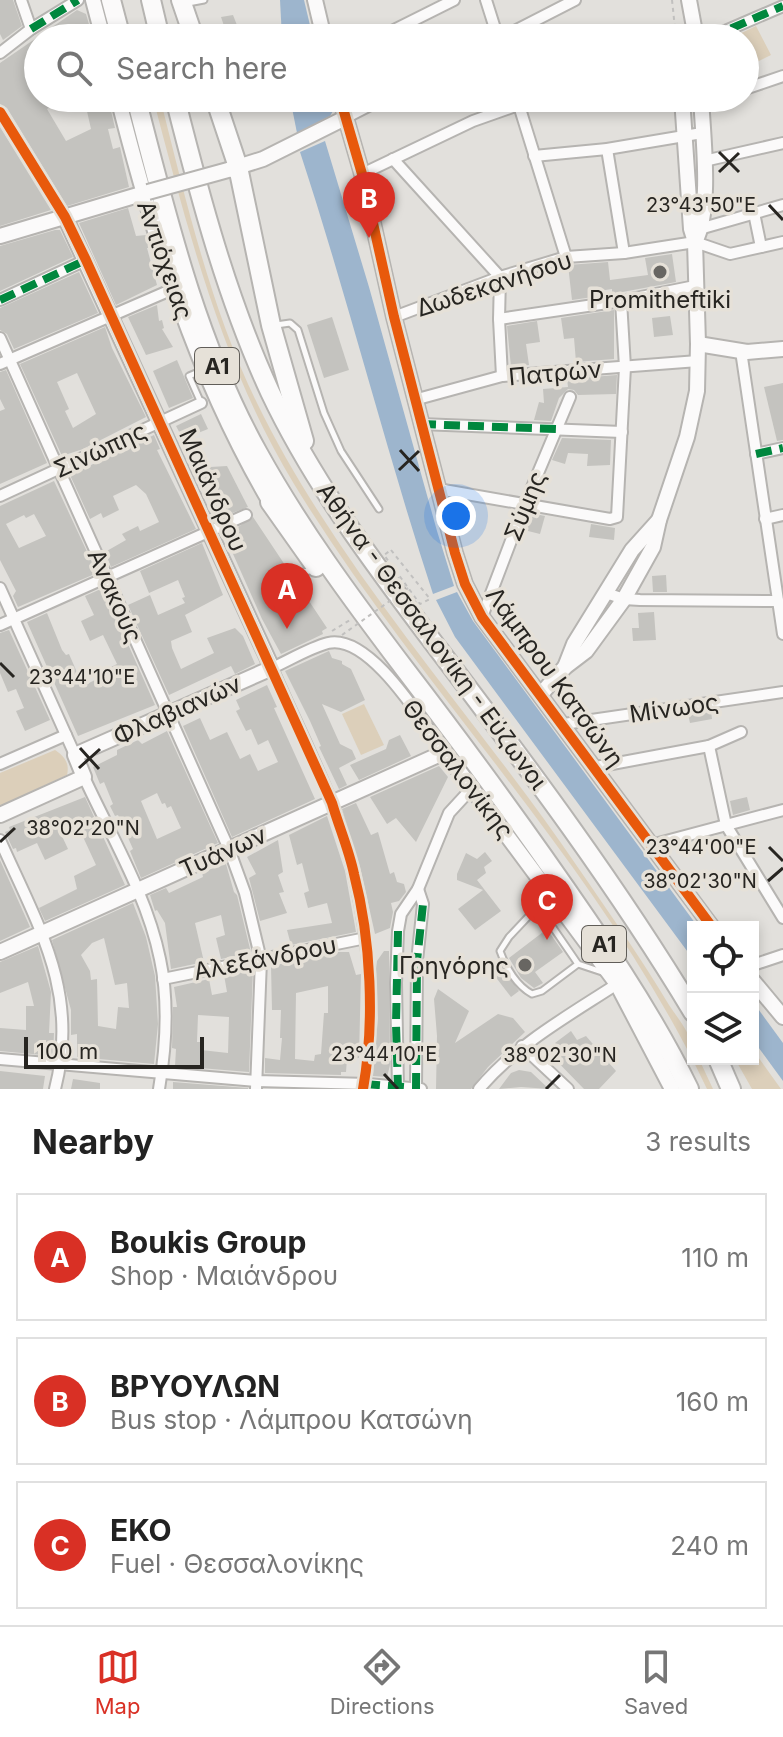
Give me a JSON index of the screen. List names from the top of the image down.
{
  "streets": {
    "highway": ["Α1", "Αθήνα - Θεσσαλονίκη - Εύζωνοι"],
    "street": [
      "Αντιόχειας",
      "Δωδεκανήσου",
      "Πατρών",
      "Σινώπης",
      "Μαιάνδρου",
      "Σύμης",
      "Ανακούς",
      "Λάμπρου Κατσώνη",
      "Μίνωος",
      "Φλαβιανών",
      "Θεσσαλονίκης",
      "Τυάνων",
      "Αλεξάνδρου"
    ]
  },
  "crossings": [
    ["Δωδεκανήσου", "Λάμπρου Κατσώνη"],
    ["Πατρών", "Λάμπρου Κατσώνη"],
    ["Σινώπης", "Μαιάνδρου"],
    ["Σινώπης", "Ανακούς"],
    ["Μαιάνδρου", "Φλαβιανών"],
    ["Μαιάνδρου", "Τυάνων"],
    ["Μαιάνδρου", "Αλεξάνδρου"],
    ["Σύμης", "Λάμπρου Κατσώνη"],
    ["Ανακούς", "Φλαβιανών"],
    ["Ανακούς", "Τυάνων"],
    ["Ανακούς", "Αλεξάνδρου"],
    ["Λάμπρου Κατσώνη", "Μίνωος"],
    ["Φλαβιανών", "Θεσσαλονίκης"],
    ["Θεσσαλονίκης", "Τυάνων"]
  ],
  "places": ["Promitheftiki", "Γρηγόρης"],
  "scale_bar": "100 m",
  "page": {
    "search": "Search here",
    "pins": ["B", "A", "C"],
    "scale": "100 m",
    "heading": ["Nearby", "3 results"],
    "list": [
      {
        "mark": "A",
        "name": "Boukis Group",
        "note": "Shop · Μαιάνδρου",
        "value": "110 m"
      },
      {
        "mark": "B",
        "name": "ΒΡΥΟΥΛΩΝ",
        "note": "Bus stop · Λάμπρου Κατσώνη",
        "value": "160 m"
      },
      {
        "mark": "C",
        "name": "EKO",
        "note": "Fuel · Θεσσαλονίκης",
        "value": "240 m"
      }
    ],
    "nav": ["Map", "Directions", "Saved"]
  },
  "coordinates": [
    "23°43'50\"E",
    "23°44'10\"E",
    "38°02'20\"N",
    "23°44'00\"E",
    "38°02'30\"N"
  ]
}
